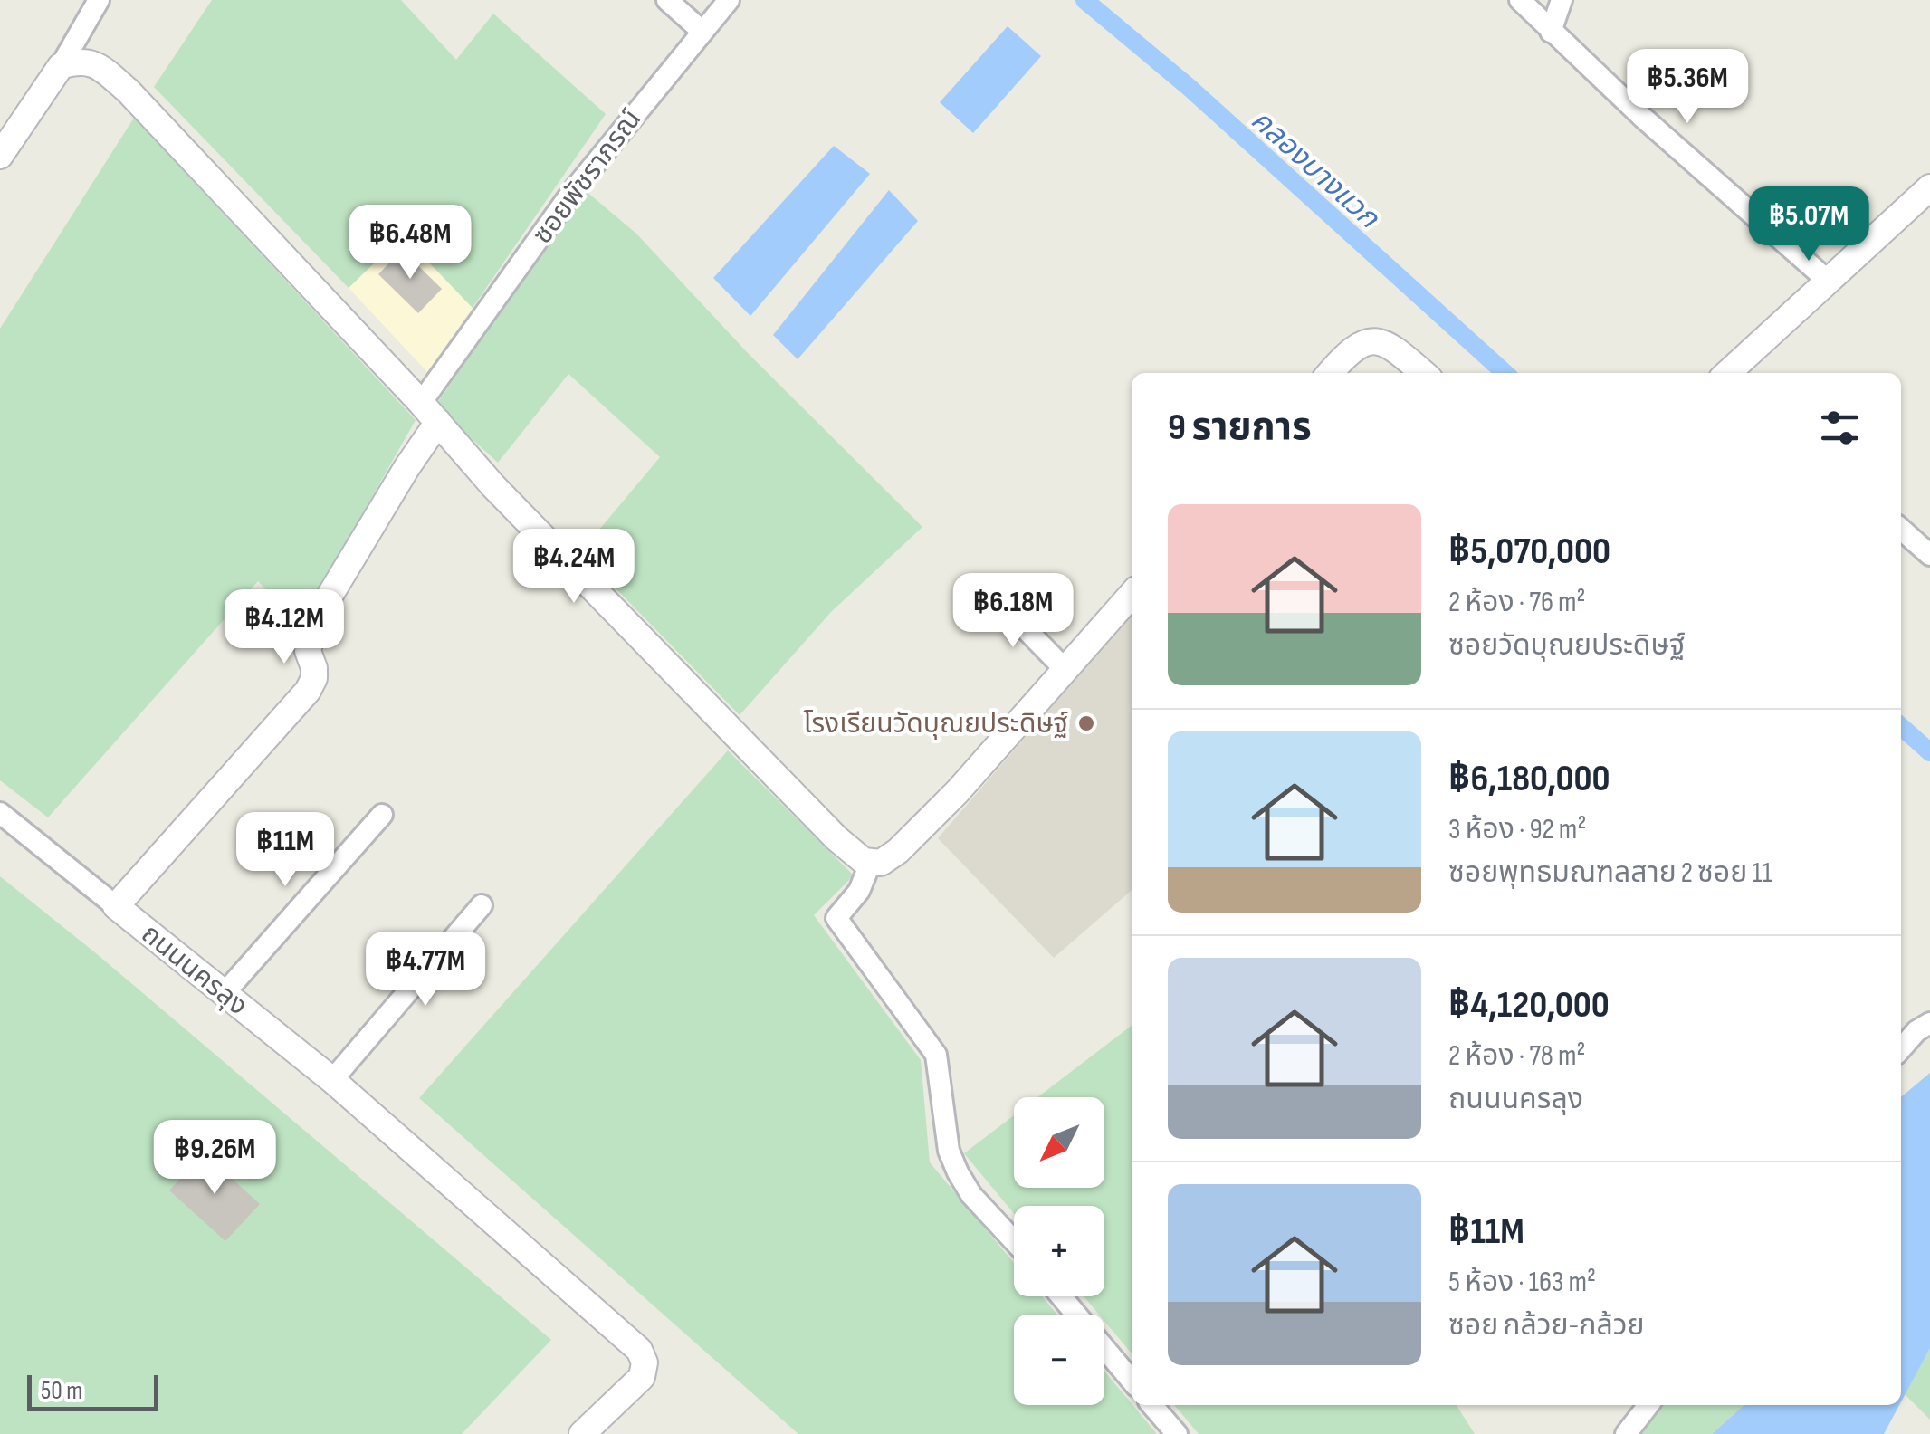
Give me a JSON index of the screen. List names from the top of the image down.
{
  "streets": {
    "street": ["ซอยพัชราภรณ์", "ถนนนครลุง"]
  },
  "crossings": [
    ["ซอยพัชราภรณ์", "ถนนนครลุง"]
  ],
  "water": ["คลองบางแวก"],
  "places": ["โรงเรียนวัดบุณยประดิษฐ์"],
  "scale_bar": "50 m",
  "north": "bottom left",
  "page": {
    "price": [
      "฿5.36M",
      "฿5.07M",
      "฿6.48M",
      "฿4.24M",
      "฿6.18M",
      "฿4.12M",
      "฿11M",
      "฿4.77M",
      "฿9.26M"
    ],
    "heading": "9 รายการ",
    "list": [
      {
        "name": "฿5,070,000",
        "note": "2 ห้อง · 76 m² · ซอยวัดบุณยประดิษฐ์"
      },
      {
        "name": "฿6,180,000",
        "note": "3 ห้อง · 92 m² · ซอยพุทธมณฑลสาย 2 ซอย 11"
      },
      {
        "name": "฿4,120,000",
        "note": "2 ห้อง · 78 m² · ถนนนครลุง"
      },
      {
        "name": "฿11M",
        "note": "5 ห้อง · 163 m² · ซอย กล้วย-กล้วย"
      }
    ],
    "map_buttons": ["+", "−"],
    "scale": "50 m"
  }
}
